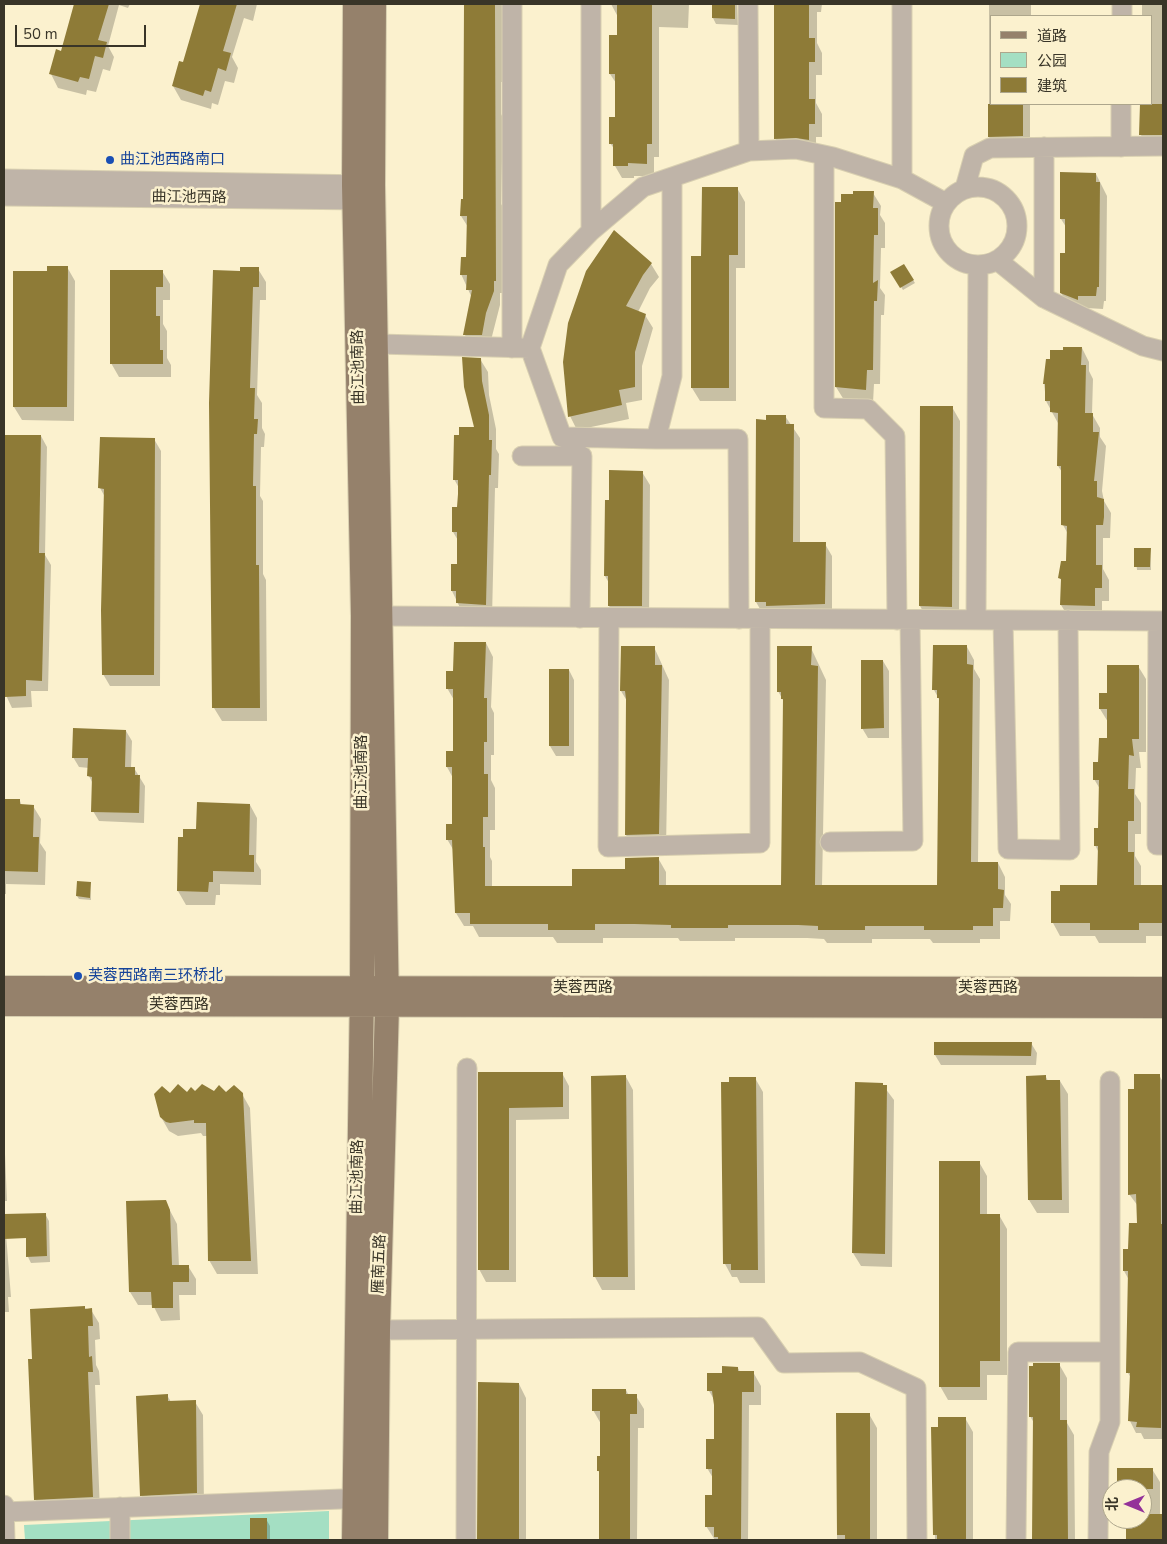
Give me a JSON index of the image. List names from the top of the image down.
{
  "streets": {
    "main road": ["曲江池南路", "芙蓉西路", "雁南五路"],
    "street": ["曲江池西路"]
  },
  "crossings": [
    ["曲江池西路", "曲江池南路"],
    ["曲江池南路", "芙蓉西路"],
    ["曲江池南路", "雁南五路"],
    ["芙蓉西路", "雁南五路"]
  ],
  "places": ["曲江池西路南口", "芙蓉西路南三环桥北"],
  "legend": ["道路", "公园", "建筑"],
  "scale_bar": "50 m",
  "north": "left"
}
